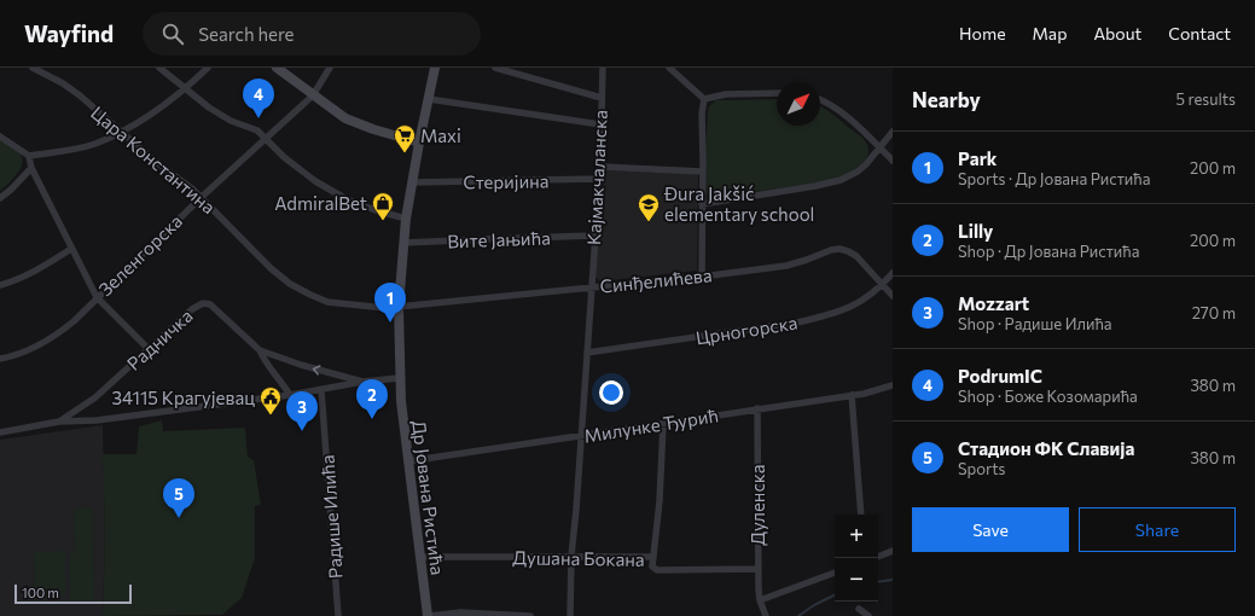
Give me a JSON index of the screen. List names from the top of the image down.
{
  "streets": {
    "street": [
      "Цара Константина",
      "Кајмакчаланска",
      "Стеријина",
      "Вите Јањића",
      "Зеленгорска",
      "Синђелићева",
      "Црногорска",
      "Радничка",
      "Милунке Ђурић",
      "Др Јована Ристића",
      "Дуленска",
      "Радише Илића",
      "Душана Бокана"
    ]
  },
  "crossings": [
    ["Цара Константина", "Зеленгорска"],
    ["Цара Константина", "Синђелићева"],
    ["Цара Константина", "Др Јована Ристића"],
    ["Кајмакчаланска", "Стеријина"],
    ["Кајмакчаланска", "Вите Јањића"],
    ["Кајмакчаланска", "Синђелићева"],
    ["Кајмакчаланска", "Црногорска"],
    ["Кајмакчаланска", "Милунке Ђурић"],
    ["Кајмакчаланска", "Душана Бокана"],
    ["Стеријина", "Др Јована Ристића"],
    ["Вите Јањића", "Др Јована Ристића"],
    ["Синђелићева", "Црногорска"],
    ["Синђелићева", "Др Јована Ристића"],
    ["Милунке Ђурић", "Др Јована Ристића"],
    ["Милунке Ђурић", "Дуленска"],
    ["Др Јована Ристића", "Душана Бокана"],
    ["Дуленска", "Душана Бокана"]
  ],
  "places": {
    "supermarket": ["Maxi"],
    "shop": ["AdmiralBet"],
    "school or university": ["Đura Jakšić elementary school"],
    "public building": ["34115 Крагујевац"]
  },
  "scale_bar": "100 m",
  "north": "top right",
  "page": {
    "header": "Wayfind",
    "search": "Search here",
    "nav": [
      "Home",
      "Map",
      "About",
      "Contact"
    ],
    "heading": ["Nearby", "5 results"],
    "pins": [
      "4",
      "1",
      "2",
      "3",
      "5"
    ],
    "list": [
      {
        "mark": "1",
        "name": "Park",
        "note": "Sports · Др Јована Ристића",
        "value": "200 m"
      },
      {
        "mark": "2",
        "name": "Lilly",
        "note": "Shop · Др Јована Ристића",
        "value": "200 m"
      },
      {
        "mark": "3",
        "name": "Mozzart",
        "note": "Shop · Радише Илића",
        "value": "270 m"
      },
      {
        "mark": "4",
        "name": "PodrumIC",
        "note": "Shop · Боже Козомарића",
        "value": "380 m"
      },
      {
        "mark": "5",
        "name": "Стадион ФК Славија",
        "note": "Sports",
        "value": "380 m"
      }
    ],
    "buttons": ["Save", "Share"],
    "map_buttons": ["+", "−"],
    "scale": "100 m"
  }
}
